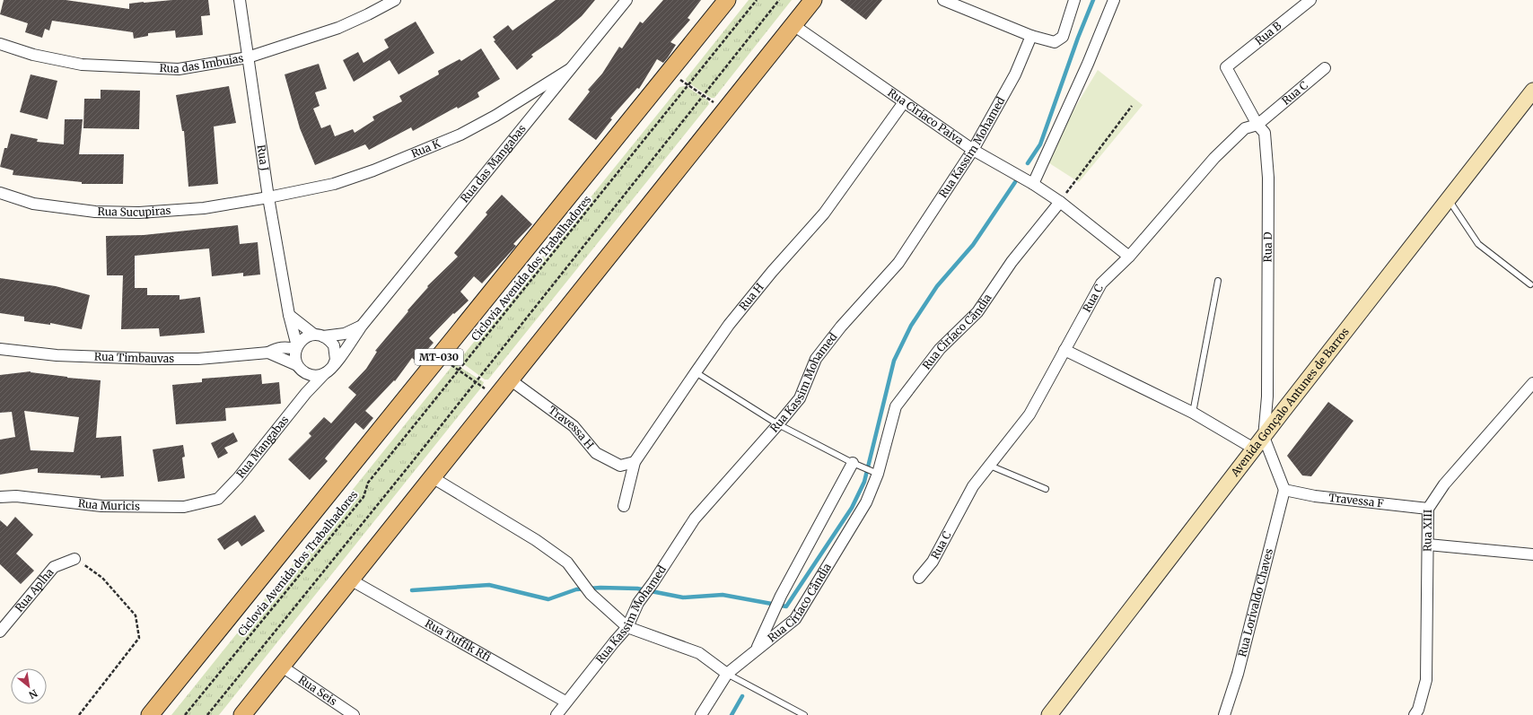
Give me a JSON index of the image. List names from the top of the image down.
{
  "streets": {
    "main road": ["MT-030", "Avenida Gonçalo Antunes de Barros"],
    "street": [
      "Rua B",
      "Rua das Imbuias",
      "Rua C",
      "Rua Ciriaco Paiva",
      "Rua Kassim Mohamed",
      "Rua K",
      "Rua J",
      "Rua das Mangabas",
      "Rua Sucupiras",
      "Rua D",
      "Rua H",
      "Rua Ciríaco Cândia",
      "Rua Timbauvas",
      "Travessa H",
      "Rua Mangabas",
      "Travessa F",
      "Rua Muricis",
      "Rua XIII",
      "Rua Aplha",
      "Rua Lorivaldo Chaves",
      "Rua Tuffik Rfi",
      "Rua Seis"
    ],
    "path": ["Ciclovia Avenida dos Trabalhadores"]
  },
  "crossings": [
    ["Rua B", "Rua D"],
    ["Rua das Imbuias", "Rua J"],
    ["Rua C", "Rua Ciriaco Paiva"],
    ["Rua C", "Rua D"],
    ["Rua Ciriaco Paiva", "Rua Kassim Mohamed"],
    ["Rua Ciriaco Paiva", "Rua H"],
    ["Rua Ciriaco Paiva", "Rua Ciríaco Cândia"],
    ["Rua Kassim Mohamed", "Rua Tuffik Rfi"],
    ["Rua K", "Rua J"],
    ["Rua K", "Rua das Mangabas"],
    ["Rua K", "Rua Sucupiras"],
    ["Rua J", "Rua das Mangabas"],
    ["Rua J", "Rua Sucupiras"],
    ["Rua J", "Rua Mangabas"],
    ["Rua das Mangabas", "Rua Mangabas"],
    ["Rua D", "Avenida Gonçalo Antunes de Barros"],
    ["Rua H", "Travessa H"],
    ["Rua Mangabas", "Rua Muricis"],
    ["Travessa F", "Rua XIII"],
    ["Travessa F", "Rua Lorivaldo Chaves"]
  ],
  "north": "bottom right"
}
